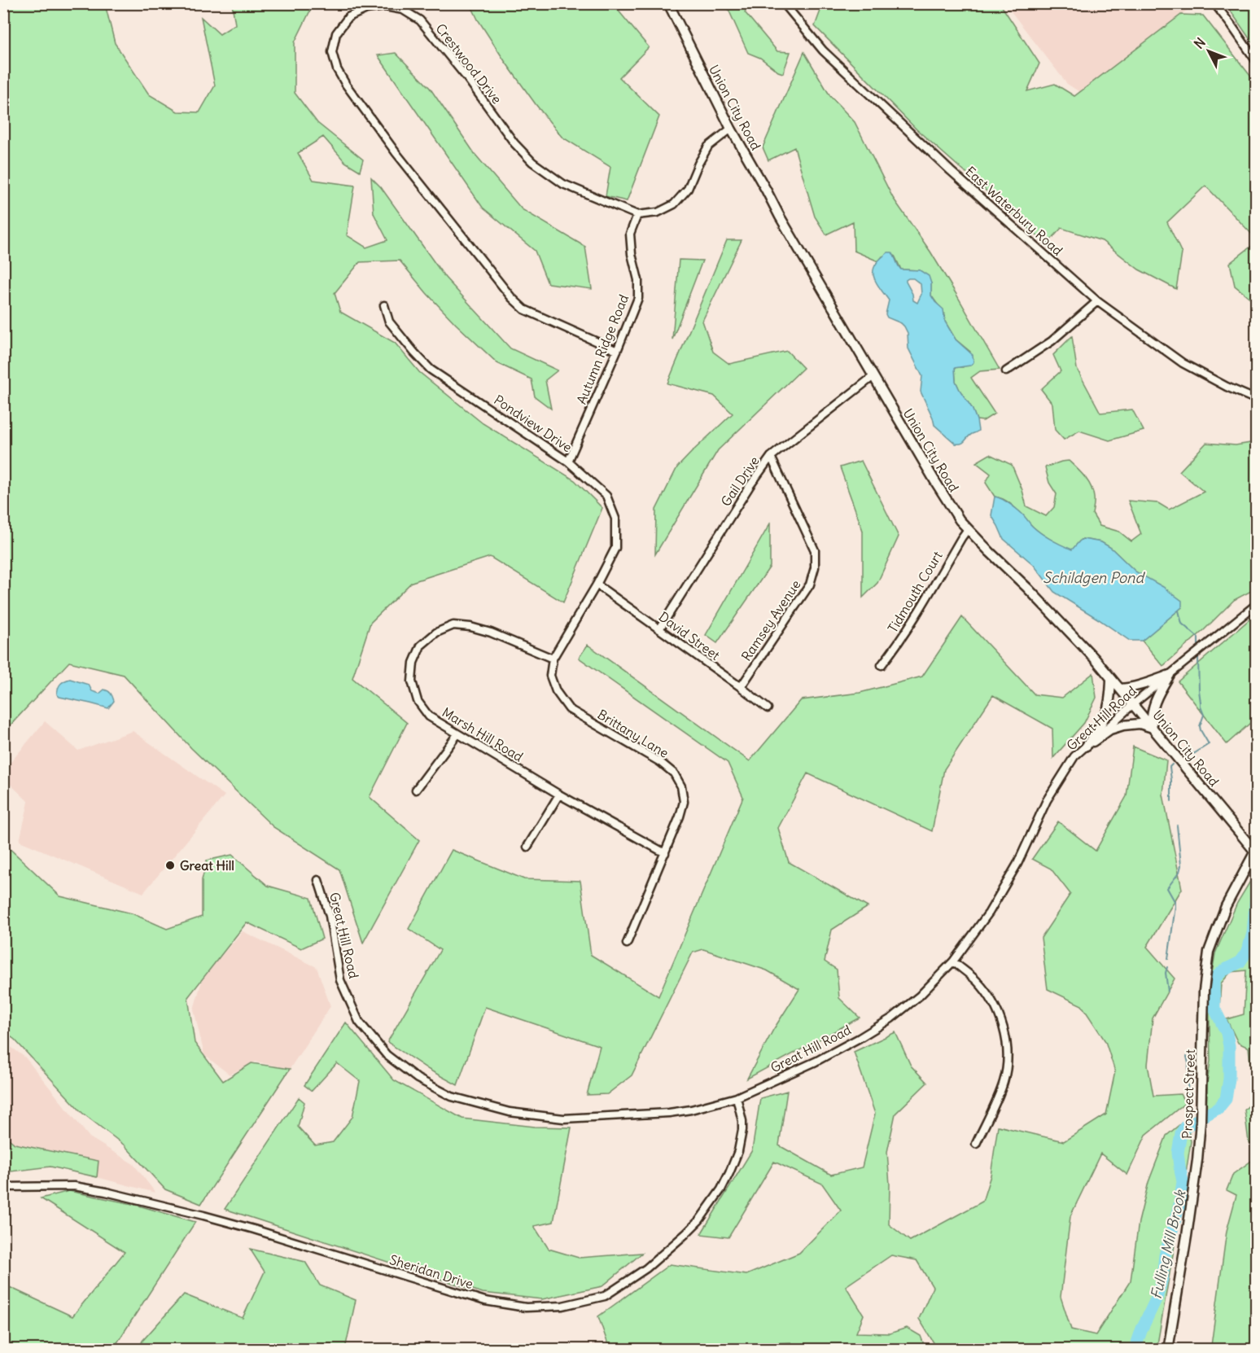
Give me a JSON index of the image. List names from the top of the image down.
{
  "streets": {
    "main road": ["Union City Road", "Prospect Street"],
    "street": [
      "Crestwood Drive",
      "East Waterbury Road",
      "Autumn Ridge Road",
      "Pondview Drive",
      "Gail Drive",
      "Tidmouth Court",
      "Ramsey Avenue",
      "David Street",
      "Great Hill Road",
      "Brittany Lane",
      "Marsh Hill Road",
      "Sheridan Drive"
    ]
  },
  "crossings": [
    ["Crestwood Drive", "Autumn Ridge Road"],
    ["Union City Road", "Gail Drive"],
    ["Union City Road", "Tidmouth Court"],
    ["Union City Road", "Great Hill Road"],
    ["Union City Road", "Prospect Street"],
    ["Autumn Ridge Road", "Pondview Drive"],
    ["Pondview Drive", "David Street"],
    ["Gail Drive", "Ramsey Avenue"],
    ["Gail Drive", "David Street"],
    ["Ramsey Avenue", "David Street"],
    ["Great Hill Road", "Sheridan Drive"],
    ["Brittany Lane", "Marsh Hill Road"]
  ],
  "water": ["Schildgen Pond", "Fulling Mill Brook"],
  "places": ["Great Hill"],
  "north": "top left"
}
